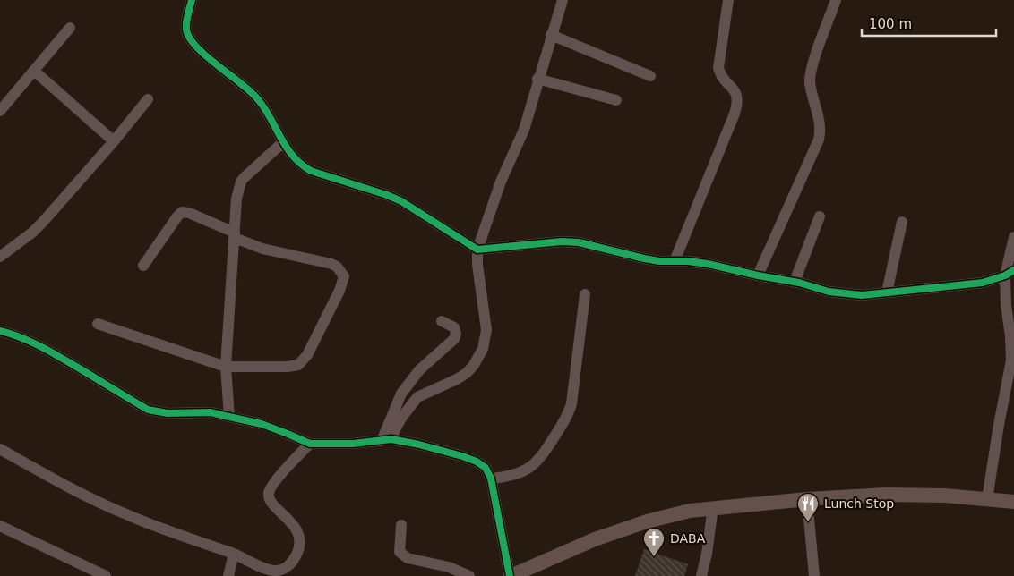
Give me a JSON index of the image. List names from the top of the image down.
{
  "places": {
    "restaurant": ["Lunch Stop"],
    "church": ["DABA"]
  },
  "scale_bar": "100 m"
}
